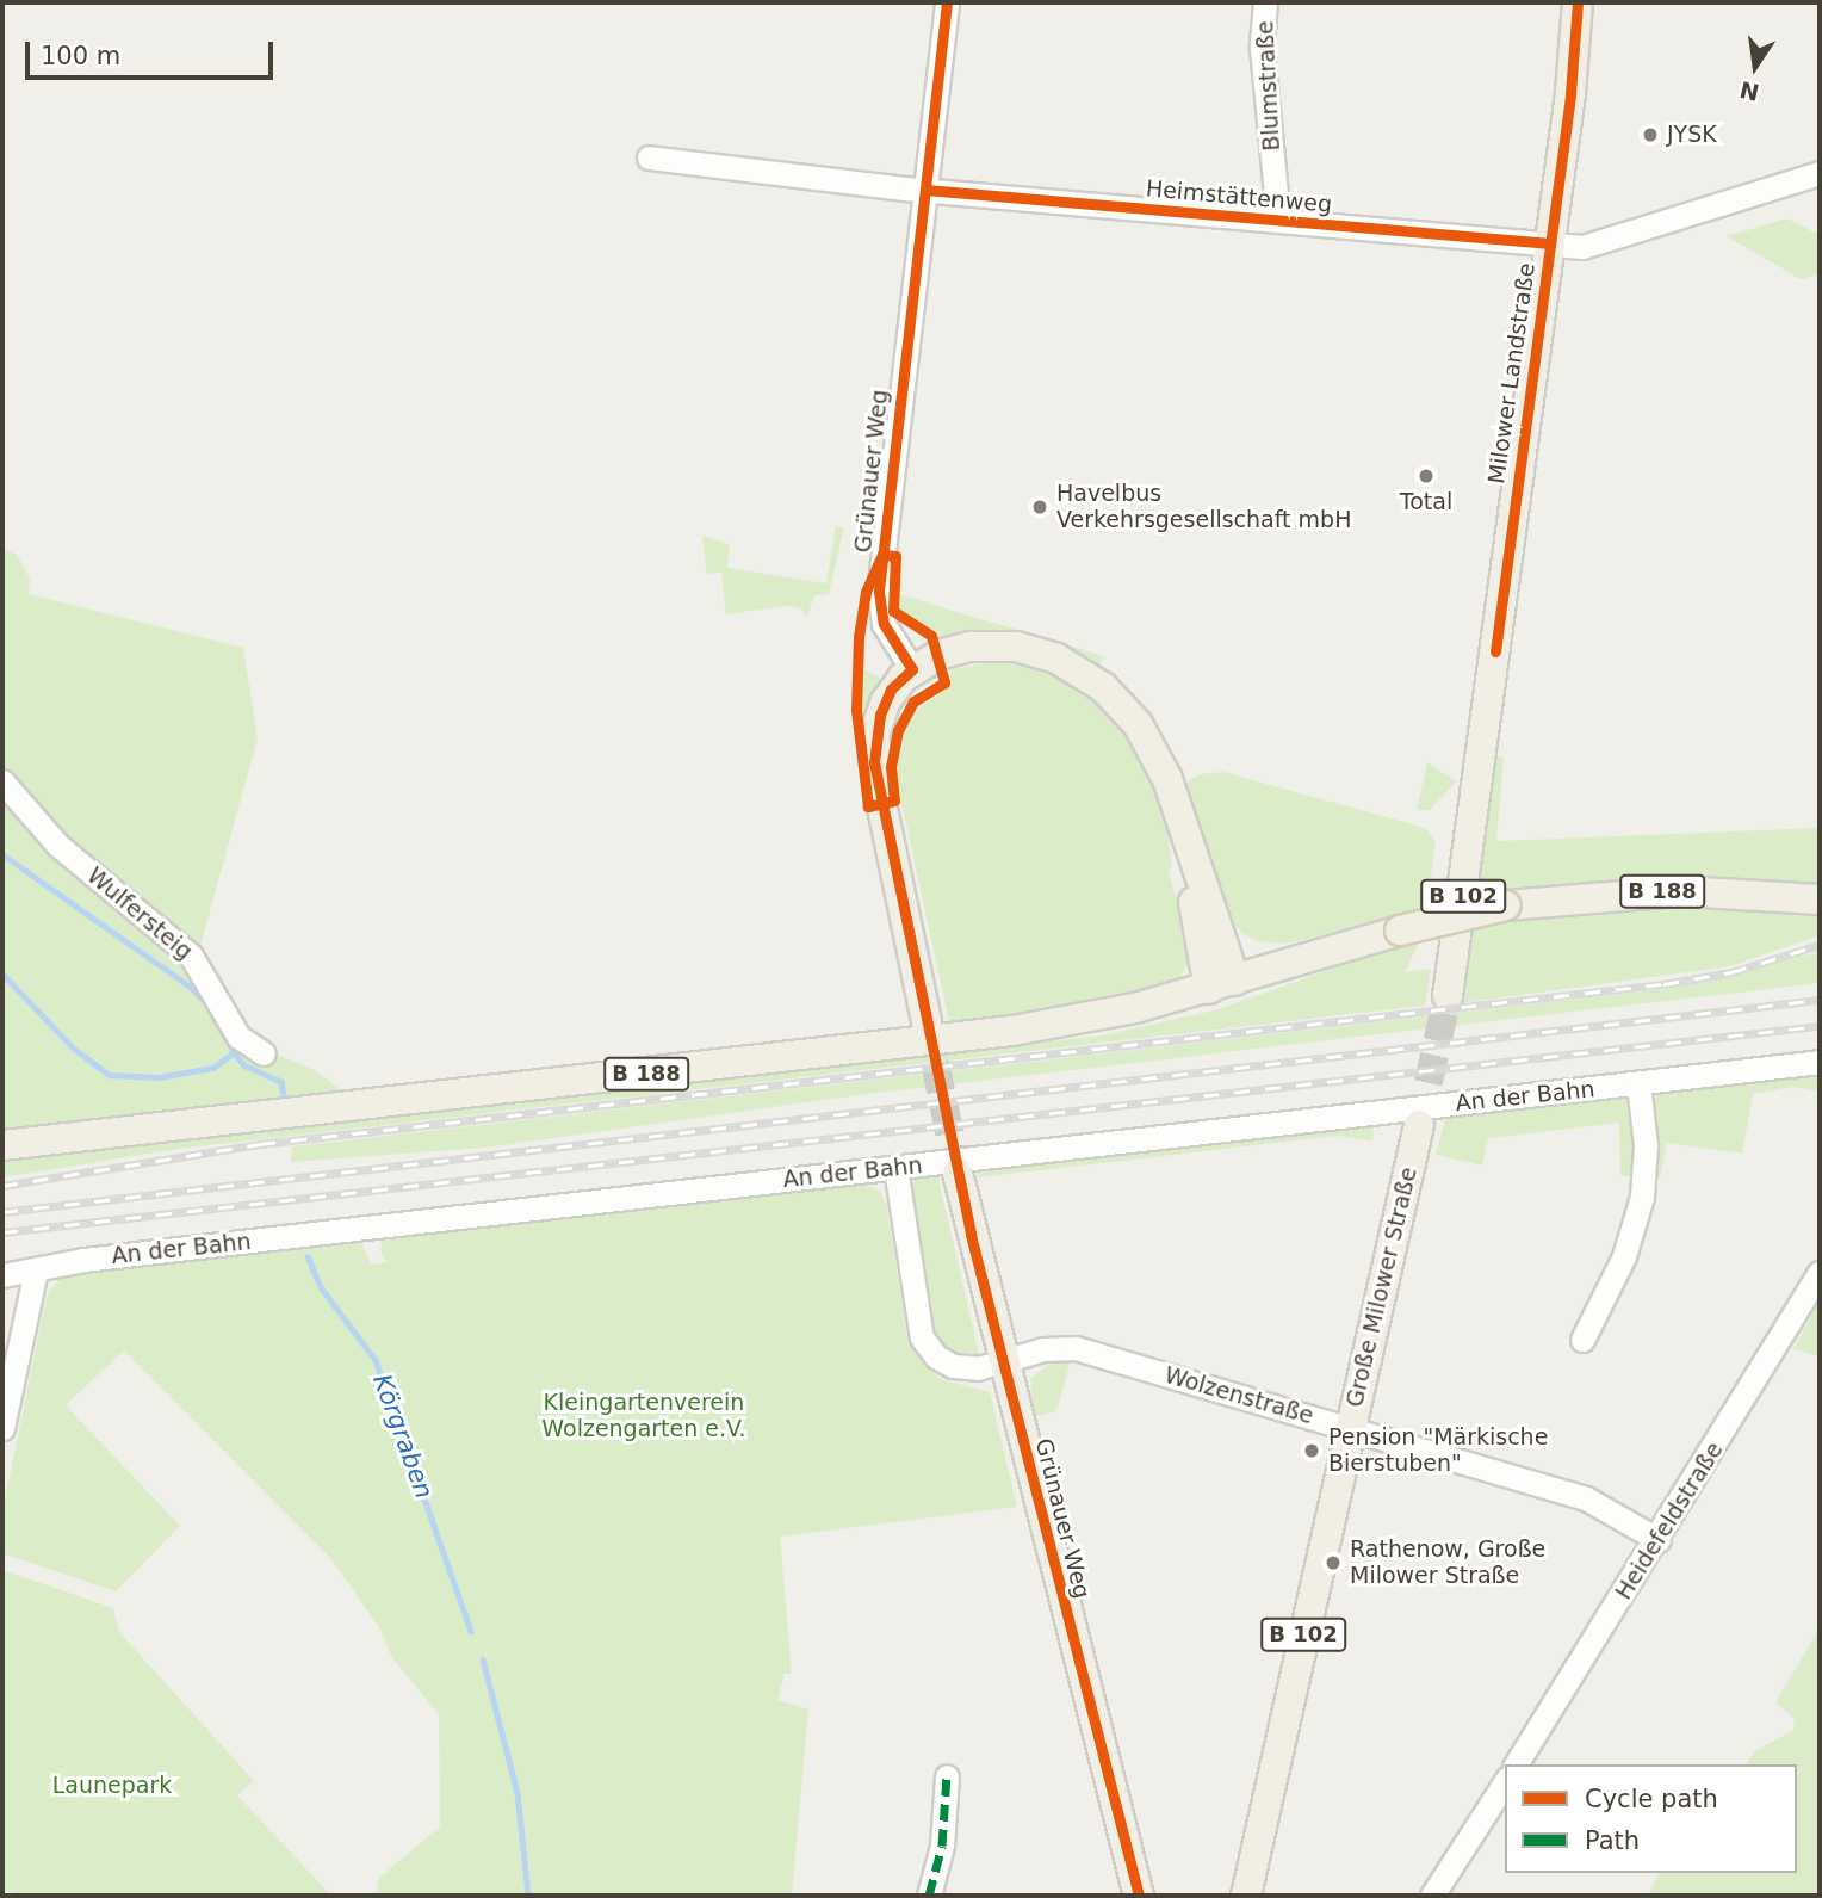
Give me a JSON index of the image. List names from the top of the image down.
{
  "streets": {
    "main road": [
      "Milower Landstraße",
      "Grünauer Weg",
      "B 188",
      "B 102",
      "Große Milower Straße"
    ],
    "street": [
      "Blumstraße",
      "Heimstättenweg",
      "Wulfersteig",
      "An der Bahn",
      "Wolzenstraße",
      "Heidefeldstraße"
    ]
  },
  "crossings": [
    ["Blumstraße", "Heimstättenweg"],
    ["Heimstättenweg", "Milower Landstraße"],
    ["Heimstättenweg", "Grünauer Weg"],
    ["Grünauer Weg", "Wolzenstraße"],
    ["Große Milower Straße", "Wolzenstraße"],
    ["Wolzenstraße", "Heidefeldstraße"]
  ],
  "water": ["Körgraben"],
  "parks": ["Kleingartenverein Wolzengarten e.V.", "Launepark"],
  "places": [
    "JYSK",
    "Total",
    "Havelbus Verkehrsgesellschaft mbH",
    "Pension \"Märkische Bierstuben\"",
    "Rathenow, Große Milower Straße"
  ],
  "legend": ["Cycle path", "Path"],
  "scale_bar": "100 m",
  "north": "bottom"
}
